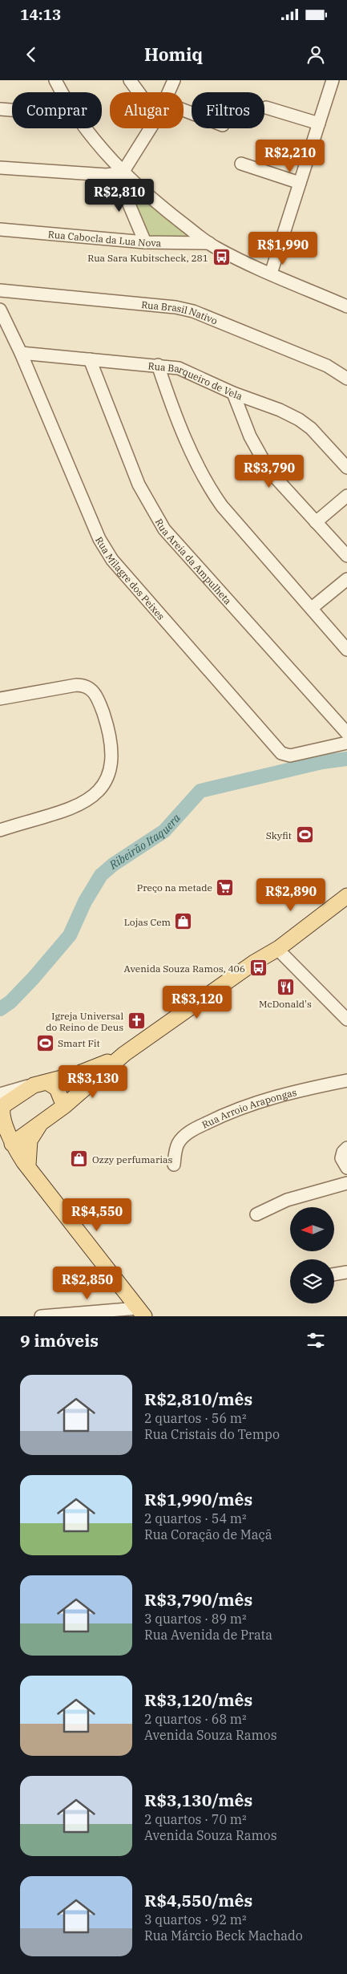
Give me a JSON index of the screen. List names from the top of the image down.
{
  "streets": {
    "street": [
      "Rua Cabocla da Lua Nova",
      "Rua Brasil Nativo",
      "Rua Barqueiro de Vela",
      "Rua Areia da Ampulheta",
      "Rua Milagre dos Peixes",
      "Rua Arroio Arapongas"
    ]
  },
  "crossings": [
    ["Rua Barqueiro de Vela", "Rua Areia da Ampulheta"],
    ["Rua Barqueiro de Vela", "Rua Milagre dos Peixes"]
  ],
  "water": ["Ribeirão Itaquera"],
  "places": {
    "bus stop": ["Rua Sara Kubitscheck, 281", "Avenida Souza Ramos, 406"],
    "sports": ["Skyfit", "Smart Fit"],
    "supermarket": ["Preço na metade"],
    "shop": ["Lojas Cem", "Ozzy perfumarias"],
    "restaurant": ["McDonald's"],
    "church": ["Igreja Universal do Reino de Deus"]
  },
  "north": "left",
  "page": {
    "status": "14:13",
    "header": "Homiq",
    "chip": ["Comprar", "Alugar", "Filtros"],
    "price": [
      "R$2,210",
      "R$2,810",
      "R$1,990",
      "R$3,790",
      "R$2,890",
      "R$3,120",
      "R$3,130",
      "R$4,550",
      "R$2,850"
    ],
    "heading": "9 imóveis",
    "list": [
      {
        "name": "R$2,810/mês",
        "note": "2 quartos · 56 m² · Rua Cristais do Tempo"
      },
      {
        "name": "R$1,990/mês",
        "note": "2 quartos · 54 m² · Rua Coração de Maçã"
      },
      {
        "name": "R$3,790/mês",
        "note": "3 quartos · 89 m² · Rua Avenida de Prata"
      },
      {
        "name": "R$3,120/mês",
        "note": "2 quartos · 68 m² · Avenida Souza Ramos"
      },
      {
        "name": "R$3,130/mês",
        "note": "2 quartos · 70 m² · Avenida Souza Ramos"
      },
      {
        "name": "R$4,550/mês",
        "note": "3 quartos · 92 m² · Rua Márcio Beck Machado"
      }
    ]
  }
}
